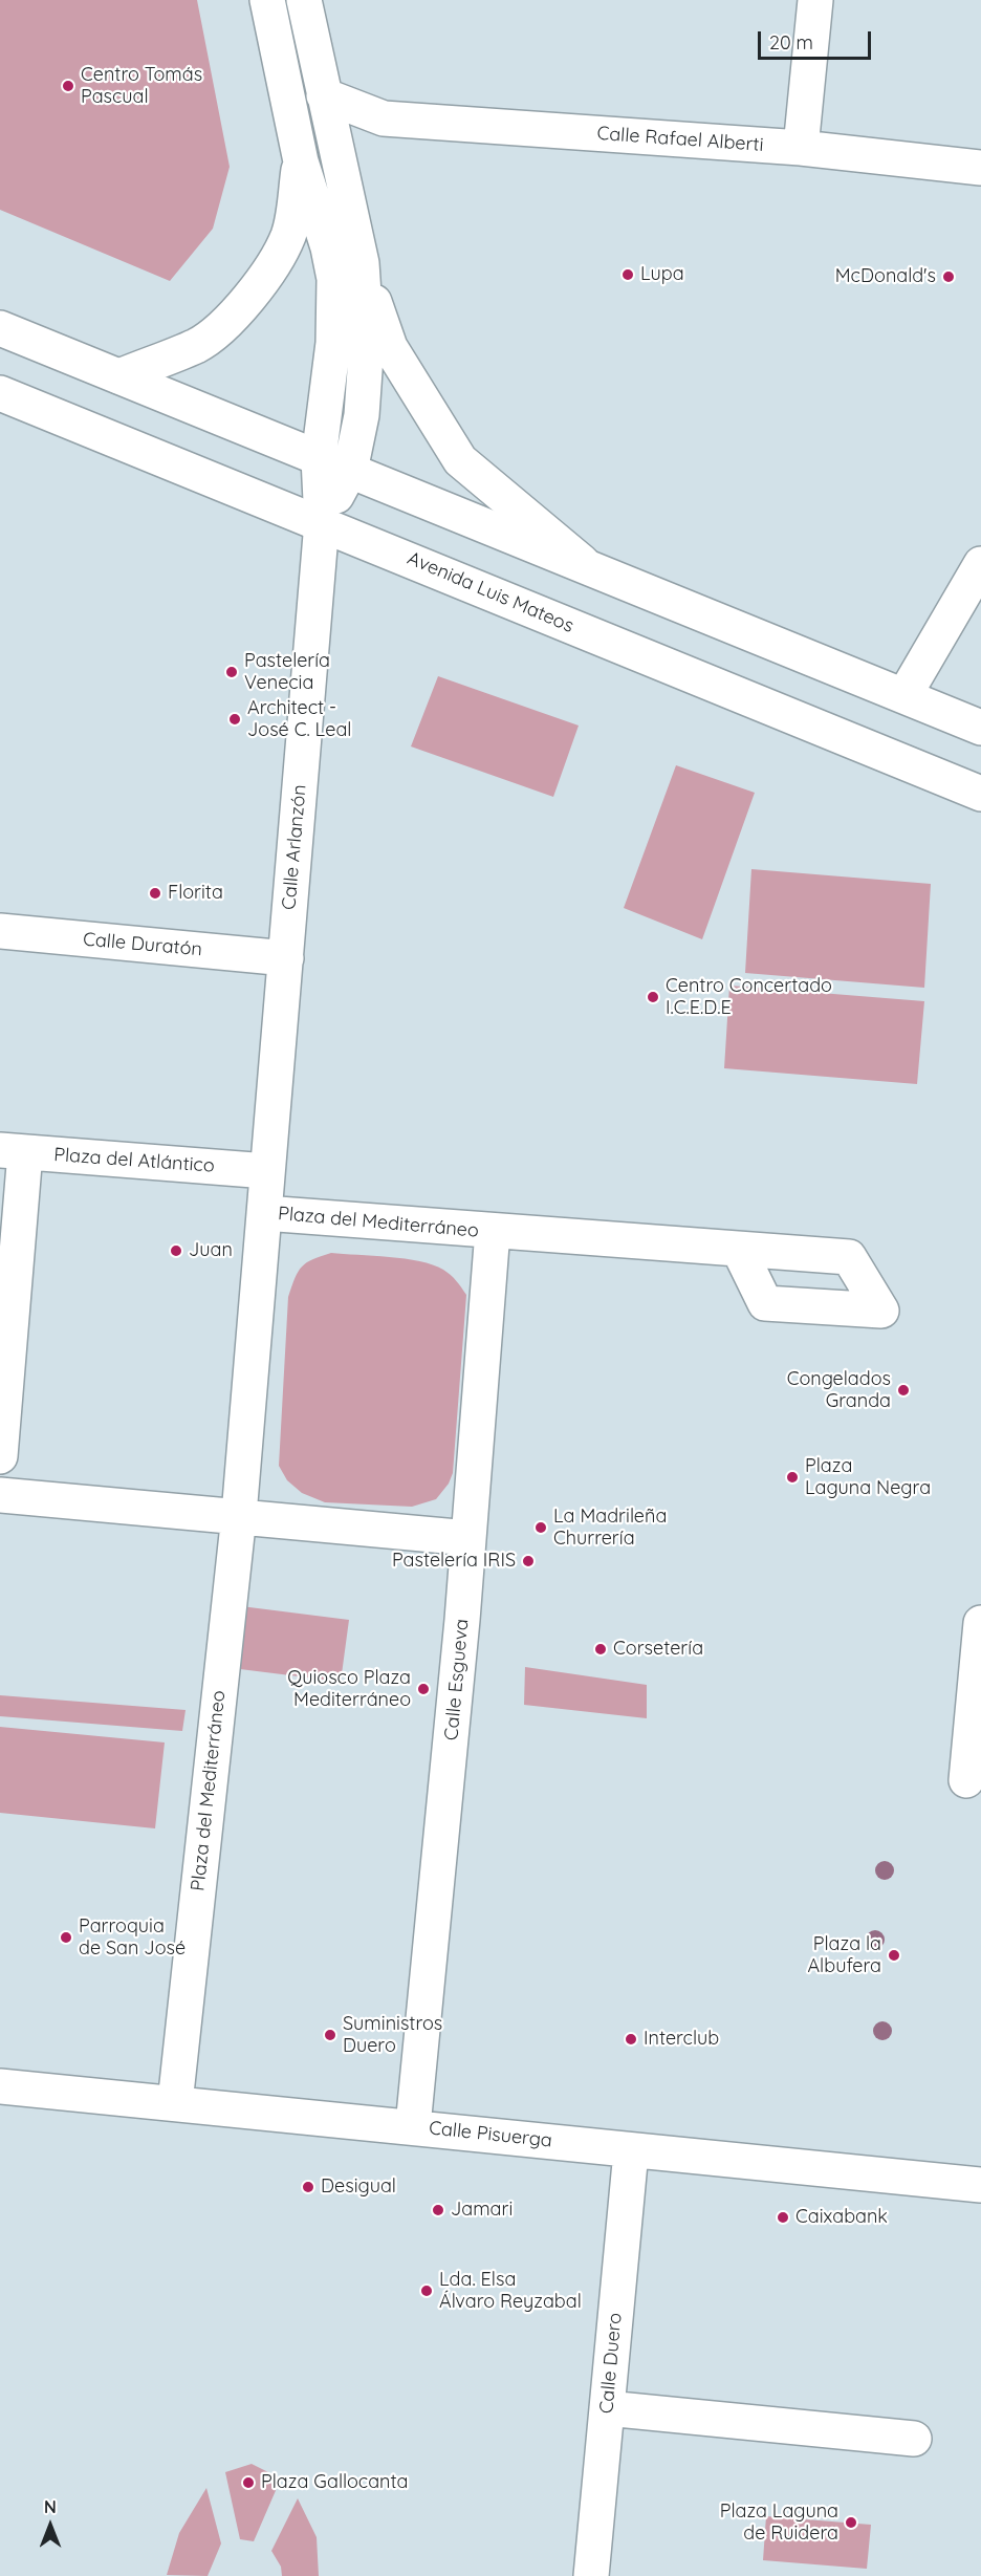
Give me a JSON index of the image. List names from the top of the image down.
{
  "streets": {
    "main road": [
      "Calle Rafael Alberti",
      "Avenida Luis Mateos",
      "Calle Arlanzón",
      "Calle Duratón",
      "Plaza del Atlántico",
      "Plaza del Mediterráneo",
      "Calle Esgueva",
      "Calle Pisuerga",
      "Calle Duero"
    ]
  },
  "crossings": [
    ["Avenida Luis Mateos", "Calle Arlanzón"],
    ["Calle Arlanzón", "Calle Duratón"],
    ["Calle Arlanzón", "Plaza del Atlántico"],
    ["Calle Arlanzón", "Plaza del Mediterráneo"],
    ["Plaza del Atlántico", "Plaza del Mediterráneo"],
    ["Plaza del Mediterráneo", "Calle Esgueva"],
    ["Plaza del Mediterráneo", "Calle Pisuerga"],
    ["Calle Esgueva", "Calle Pisuerga"],
    ["Calle Pisuerga", "Calle Duero"]
  ],
  "places": [
    "Centro Tomás Pascual",
    "Lupa",
    "McDonald's",
    "Pastelería Venecia",
    "Architect - José C. Leal",
    "Florita",
    "Centro Concertado I.C.E.D.E",
    "Juan",
    "Congelados Granda",
    "Plaza Laguna Negra",
    "La Madrileña Churrería",
    "Pastelería IRIS",
    "Corsetería",
    "Quiosco Plaza Mediterráneo",
    "Parroquia de San José",
    "Plaza la Albufera",
    "Suministros Duero",
    "Interclub",
    "Desigual",
    "Jamari",
    "Caixabank",
    "Lda. Elsa Álvaro Reyzabal",
    "Plaza Gallocanta",
    "Plaza Laguna de Ruidera"
  ],
  "scale_bar": "20 m",
  "north": "top"
}
